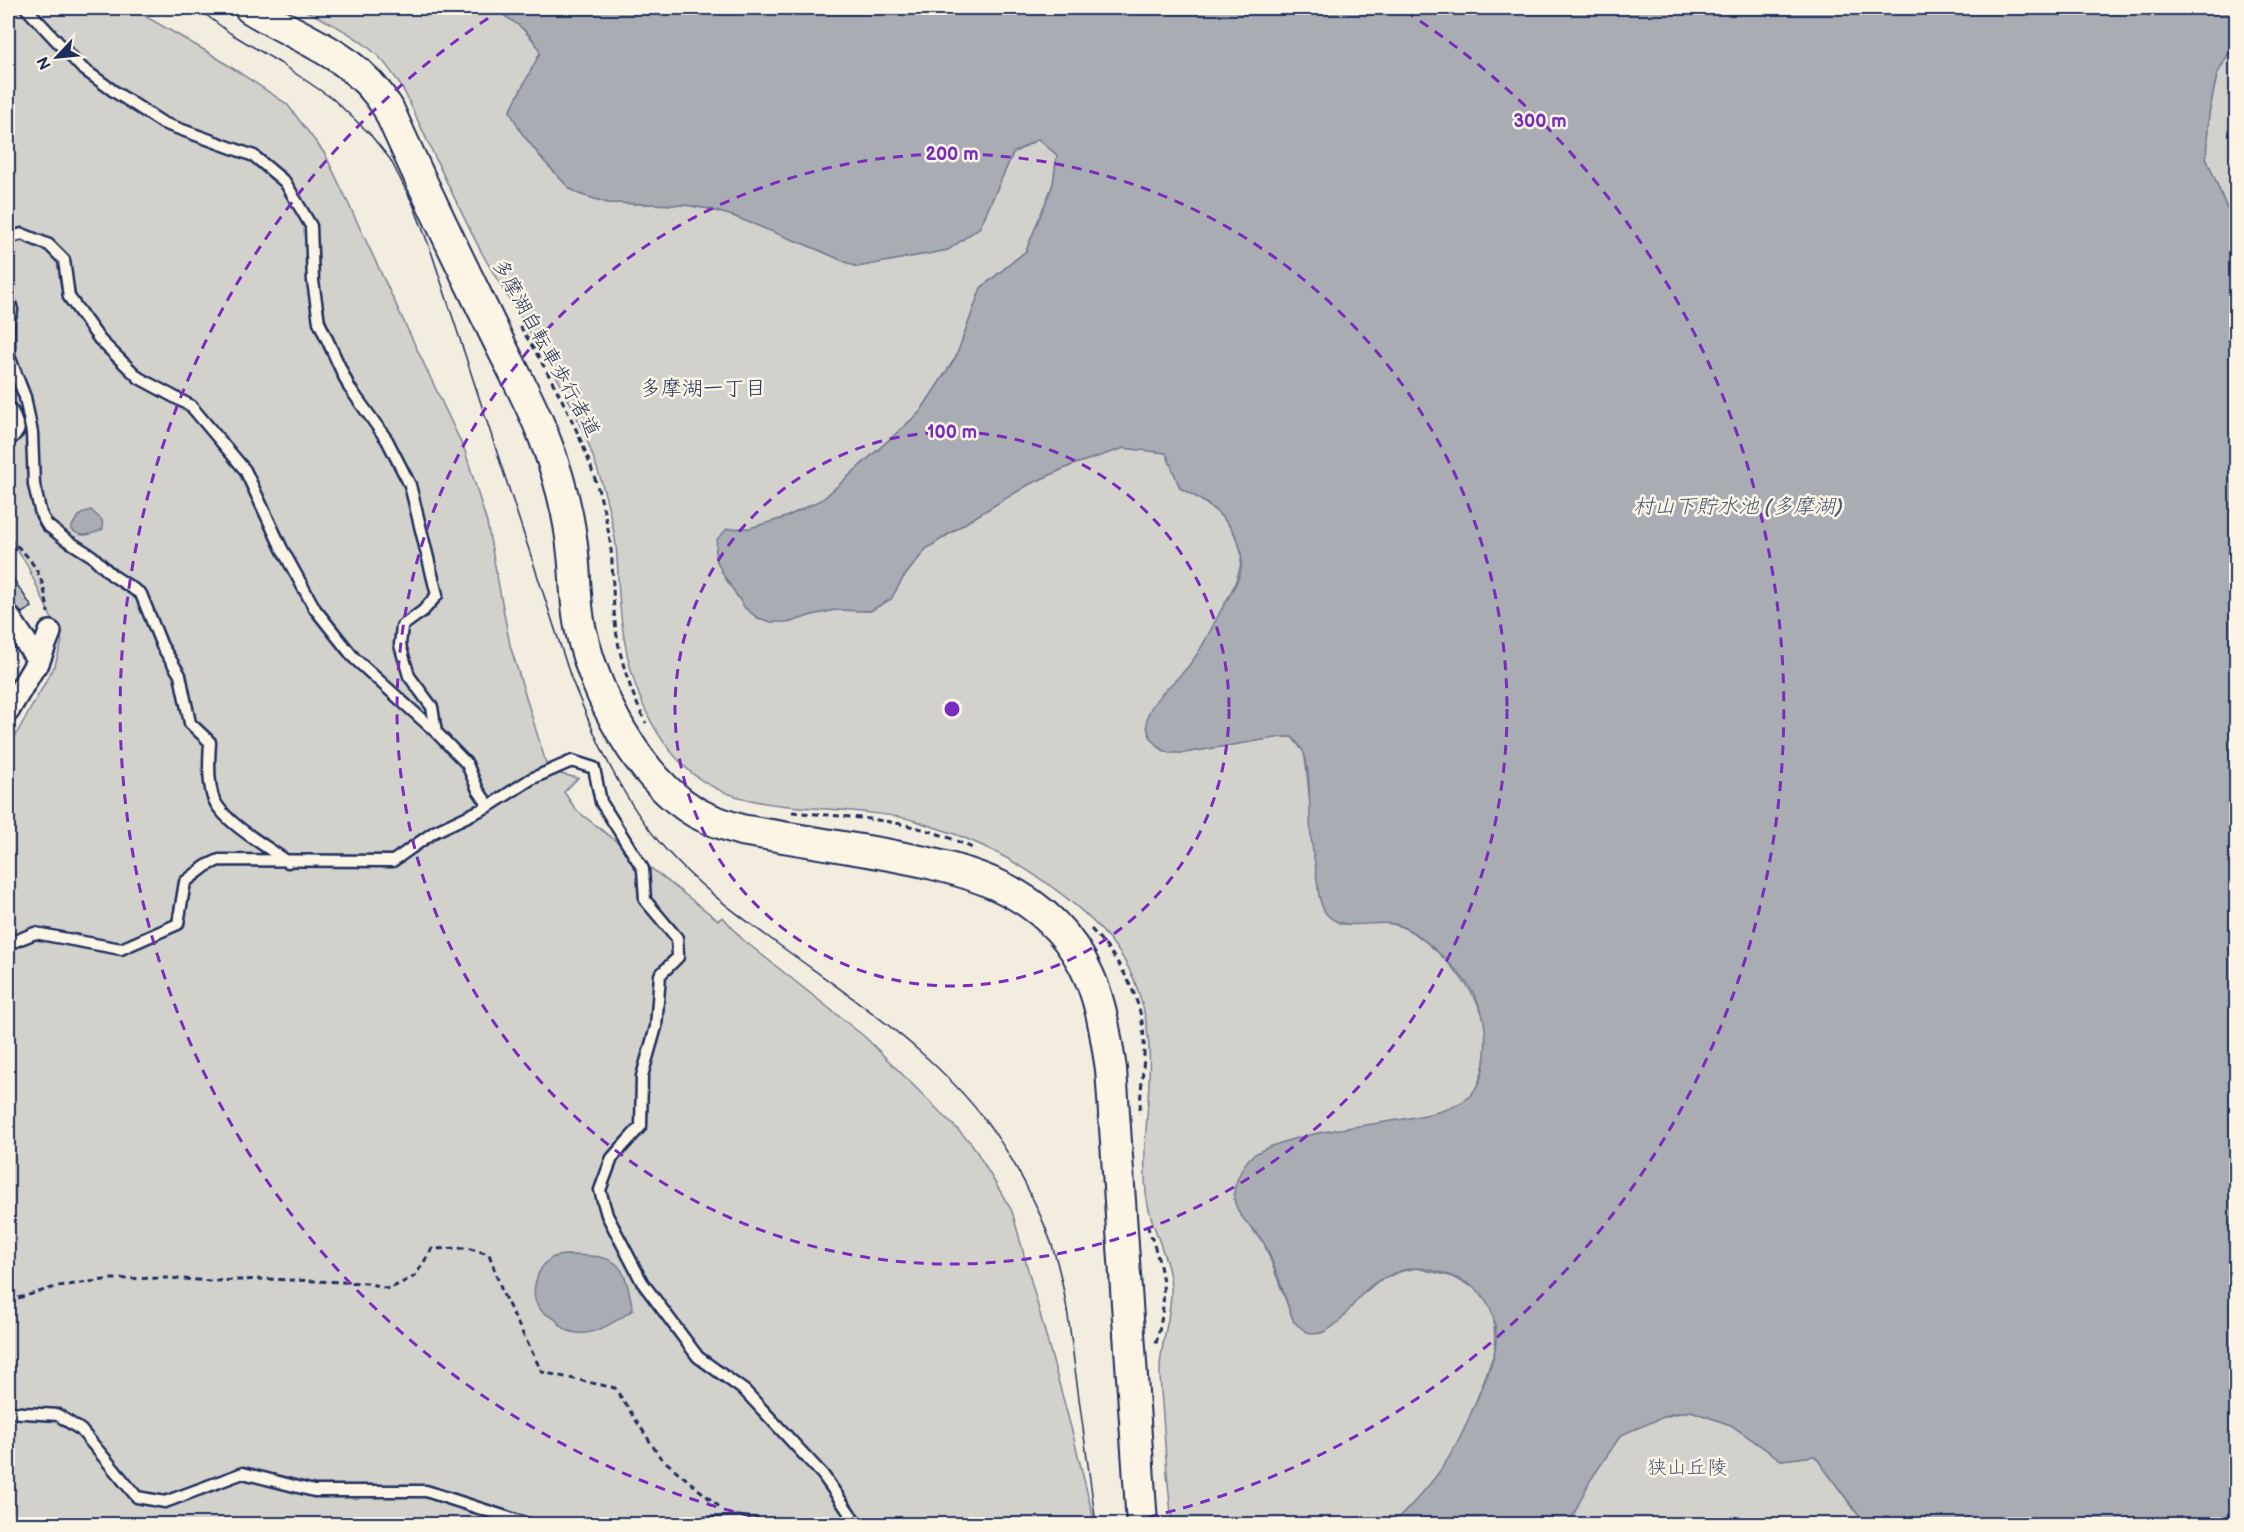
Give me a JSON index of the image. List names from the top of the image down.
{
  "streets": {
    "path": ["多摩湖自転車歩行者道"]
  },
  "districts": ["多摩湖一丁目"],
  "water": ["村山下貯水池 (多摩湖)"],
  "parks": ["狭山丘陵"],
  "north": "bottom left",
  "rings": ["300 m", "200 m", "100 m"]
}
